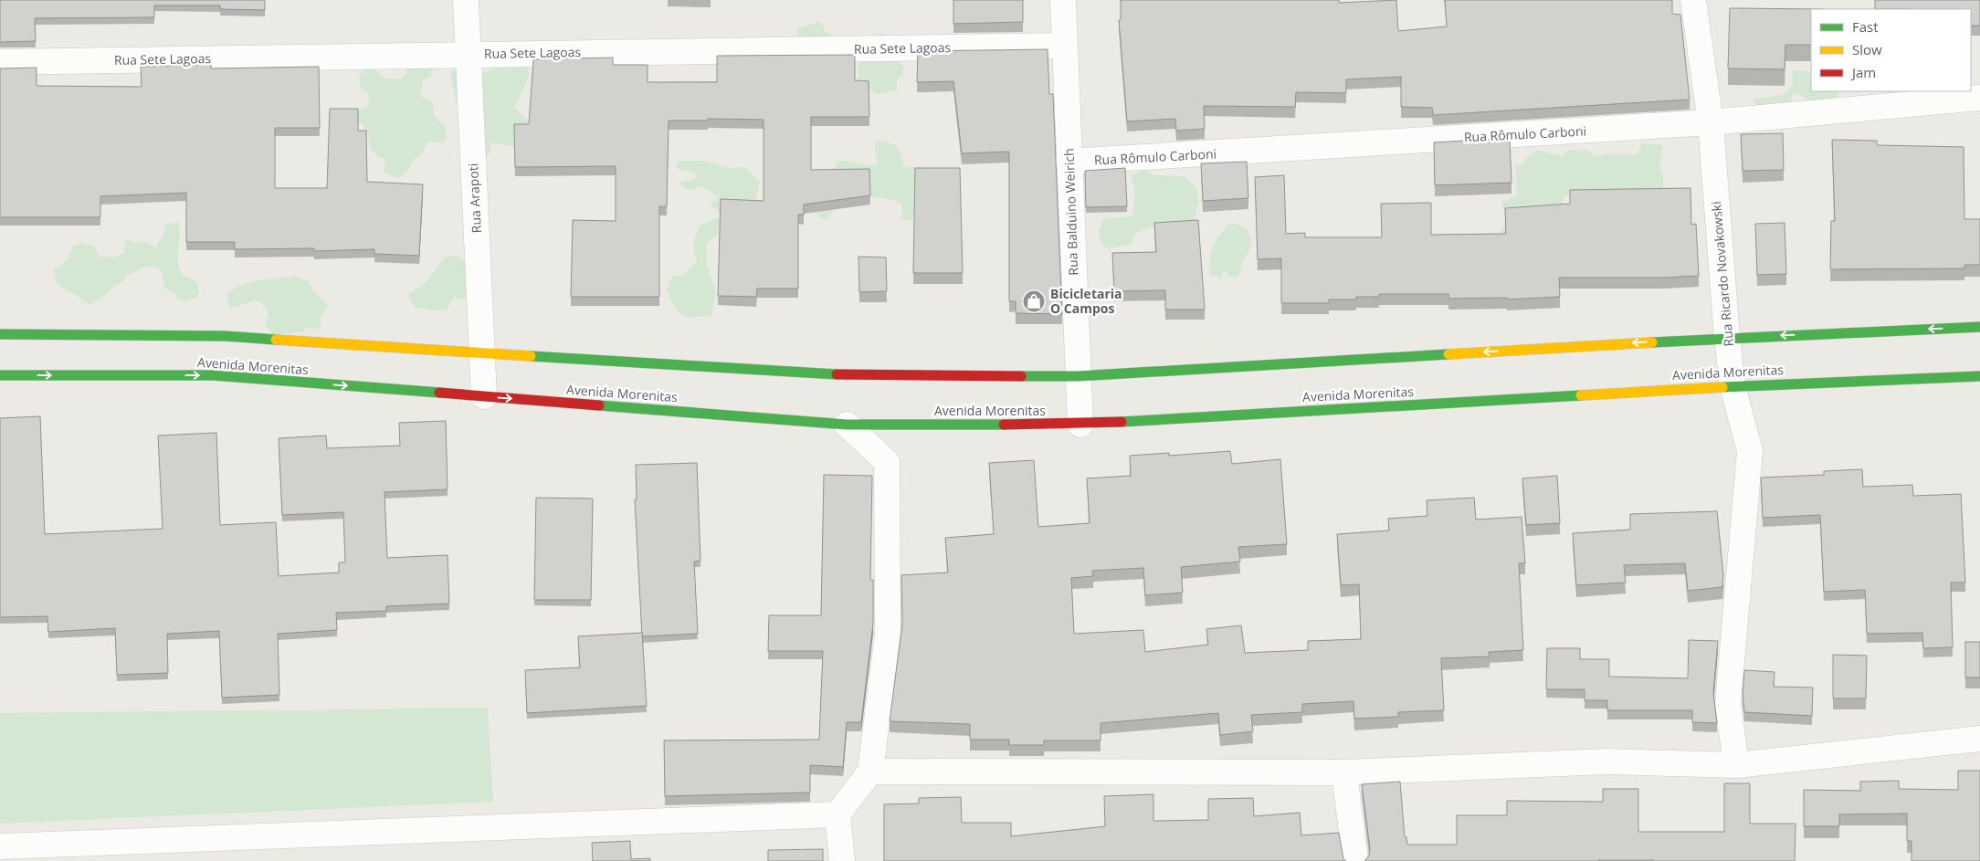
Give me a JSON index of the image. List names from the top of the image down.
{
  "streets": {
    "main road": ["Avenida Morenitas"],
    "street": [
      "Rua Sete Lagoas",
      "Rua Rômulo Carboni",
      "Rua Arapoti",
      "Rua Balduino Weirich",
      "Rua Ricardo Novakowski"
    ]
  },
  "crossings": [
    ["Rua Sete Lagoas", "Rua Arapoti"],
    ["Rua Sete Lagoas", "Rua Balduino Weirich"],
    ["Rua Rômulo Carboni", "Rua Balduino Weirich"],
    ["Rua Rômulo Carboni", "Rua Ricardo Novakowski"],
    ["Rua Arapoti", "Avenida Morenitas"],
    ["Rua Balduino Weirich", "Avenida Morenitas"],
    ["Rua Ricardo Novakowski", "Avenida Morenitas"]
  ],
  "places": {
    "shop": ["Bicicletaria O Campos"]
  },
  "legend": ["Fast", "Slow", "Jam"]
}
